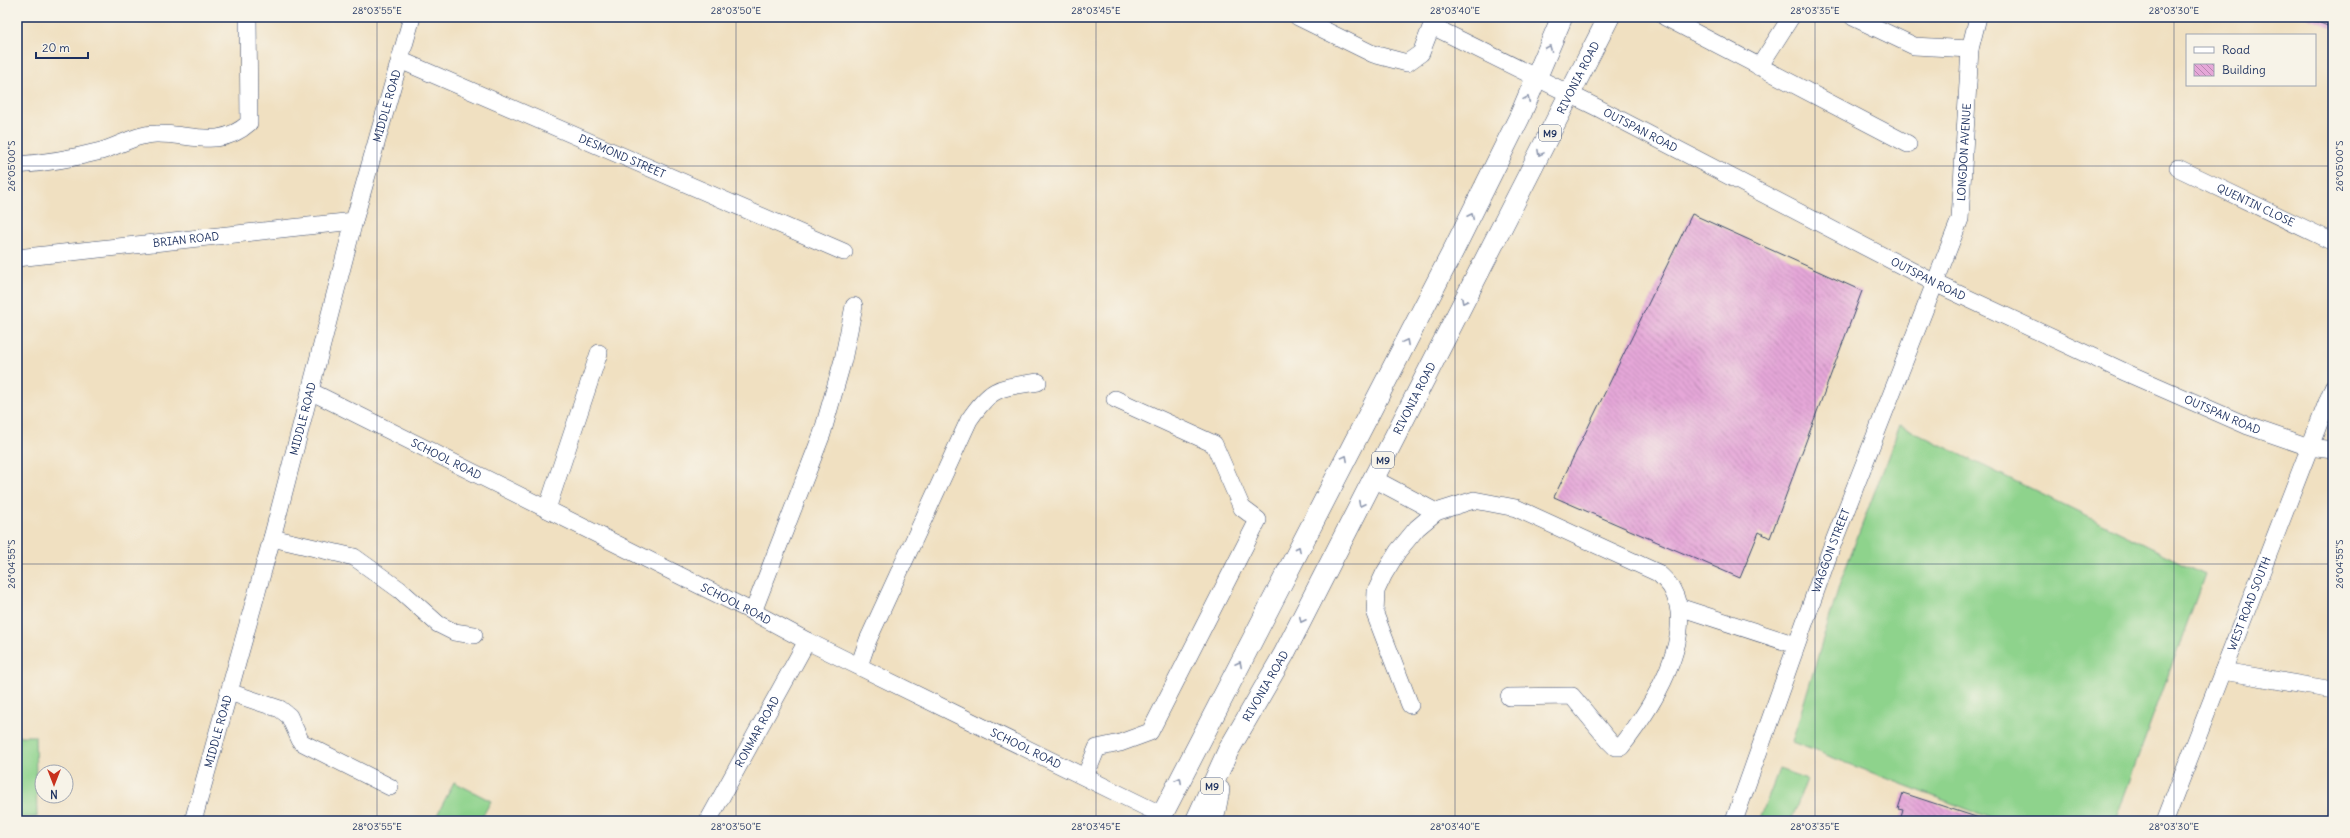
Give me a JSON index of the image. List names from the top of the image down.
{
  "streets": {
    "main road": ["RIVONIA ROAD", "M9"],
    "street": [
      "MIDDLE ROAD",
      "OUTSPAN ROAD",
      "LONGDON AVENUE",
      "DESMOND STREET",
      "QUENTIN CLOSE",
      "BRIAN ROAD",
      "SCHOOL ROAD",
      "WAGGON STREET",
      "WEST ROAD SOUTH",
      "RONMAR ROAD"
    ]
  },
  "crossings": [
    ["RIVONIA ROAD", "OUTSPAN ROAD"],
    ["MIDDLE ROAD", "DESMOND STREET"],
    ["MIDDLE ROAD", "BRIAN ROAD"],
    ["MIDDLE ROAD", "SCHOOL ROAD"],
    ["OUTSPAN ROAD", "LONGDON AVENUE"],
    ["OUTSPAN ROAD", "WAGGON STREET"],
    ["OUTSPAN ROAD", "WEST ROAD SOUTH"],
    ["LONGDON AVENUE", "WAGGON STREET"],
    ["SCHOOL ROAD", "RONMAR ROAD"]
  ],
  "legend": ["Road", "Building"],
  "scale_bar": "20 m",
  "north": "bottom",
  "coordinates": [
    "28°03'55\"E",
    "28°03'50\"E",
    "28°03'45\"E",
    "28°03'40\"E",
    "28°03'35\"E",
    "28°03'30\"E",
    "26°05'00\"S",
    "26°04'55\"S"
  ]
}
